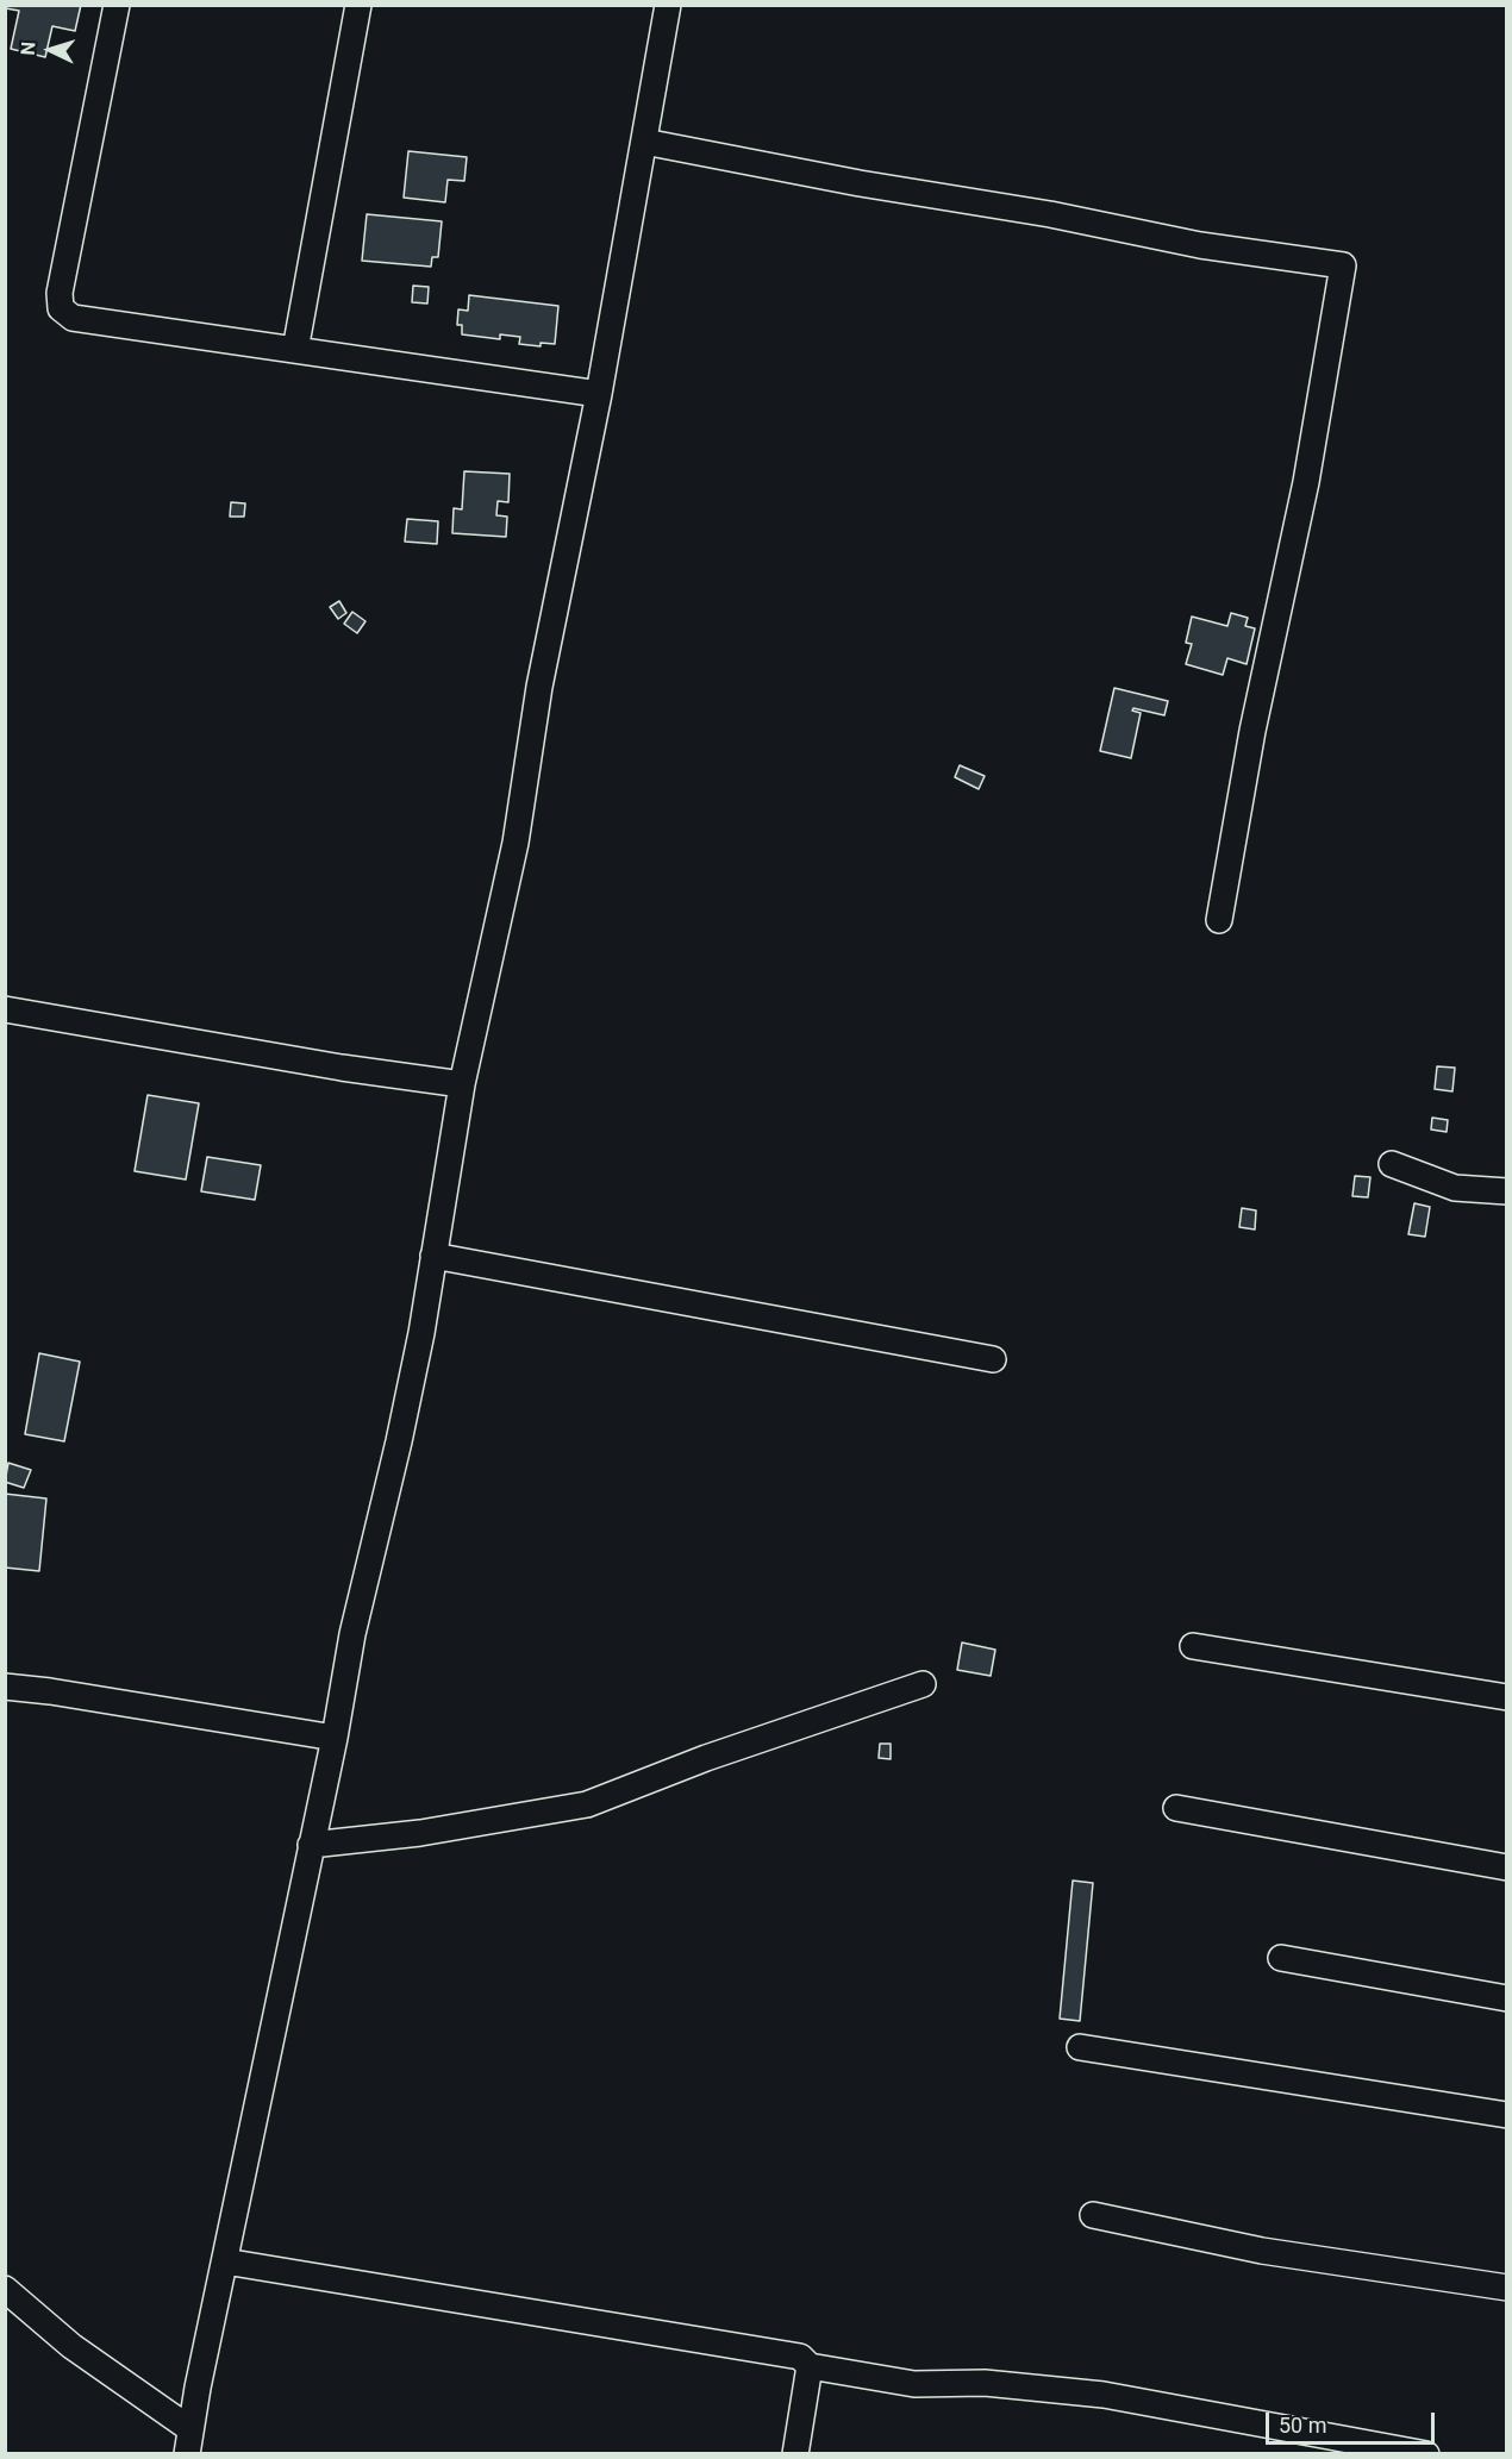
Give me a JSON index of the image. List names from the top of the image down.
{
  "scale_bar": "50 m",
  "north": "left"
}
